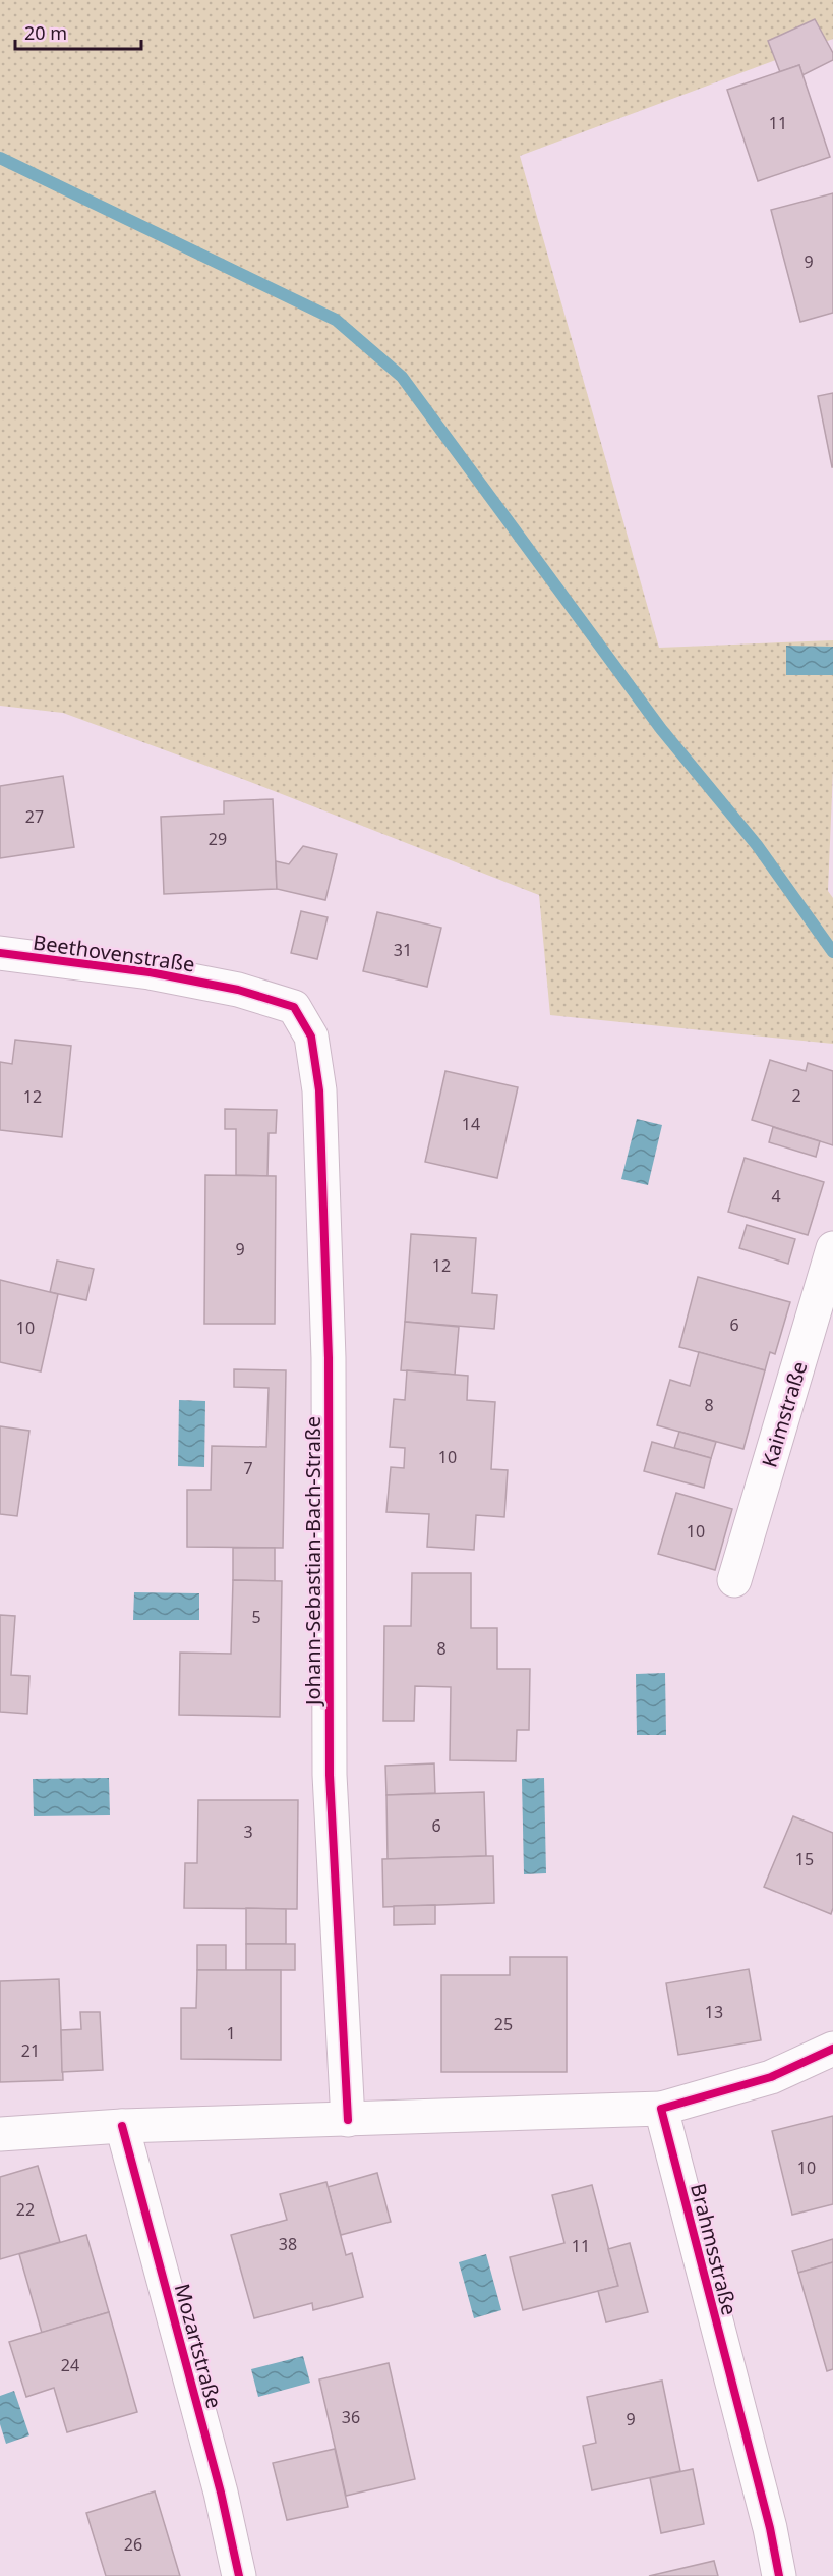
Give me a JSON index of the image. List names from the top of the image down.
{
  "streets": {
    "street": [
      "Beethovenstraße",
      "Kaimstraße",
      "Johann-Sebastian-Bach-Straße",
      "Brahmsstraße",
      "Mozartstraße"
    ]
  },
  "crossings": [
    ["Beethovenstraße", "Johann-Sebastian-Bach-Straße"]
  ],
  "house_numbers": [
    "11",
    "9",
    "27",
    "29",
    "31",
    "2",
    "12",
    "14",
    "4",
    "9",
    "12",
    "6",
    "10",
    "8",
    "10",
    "7",
    "10",
    "5",
    "8",
    "6",
    "3",
    "15",
    "13",
    "25",
    "1",
    "21",
    "10",
    "22",
    "38",
    "11",
    "24",
    "36",
    "9",
    "26"
  ],
  "scale_bar": "20 m"
}
